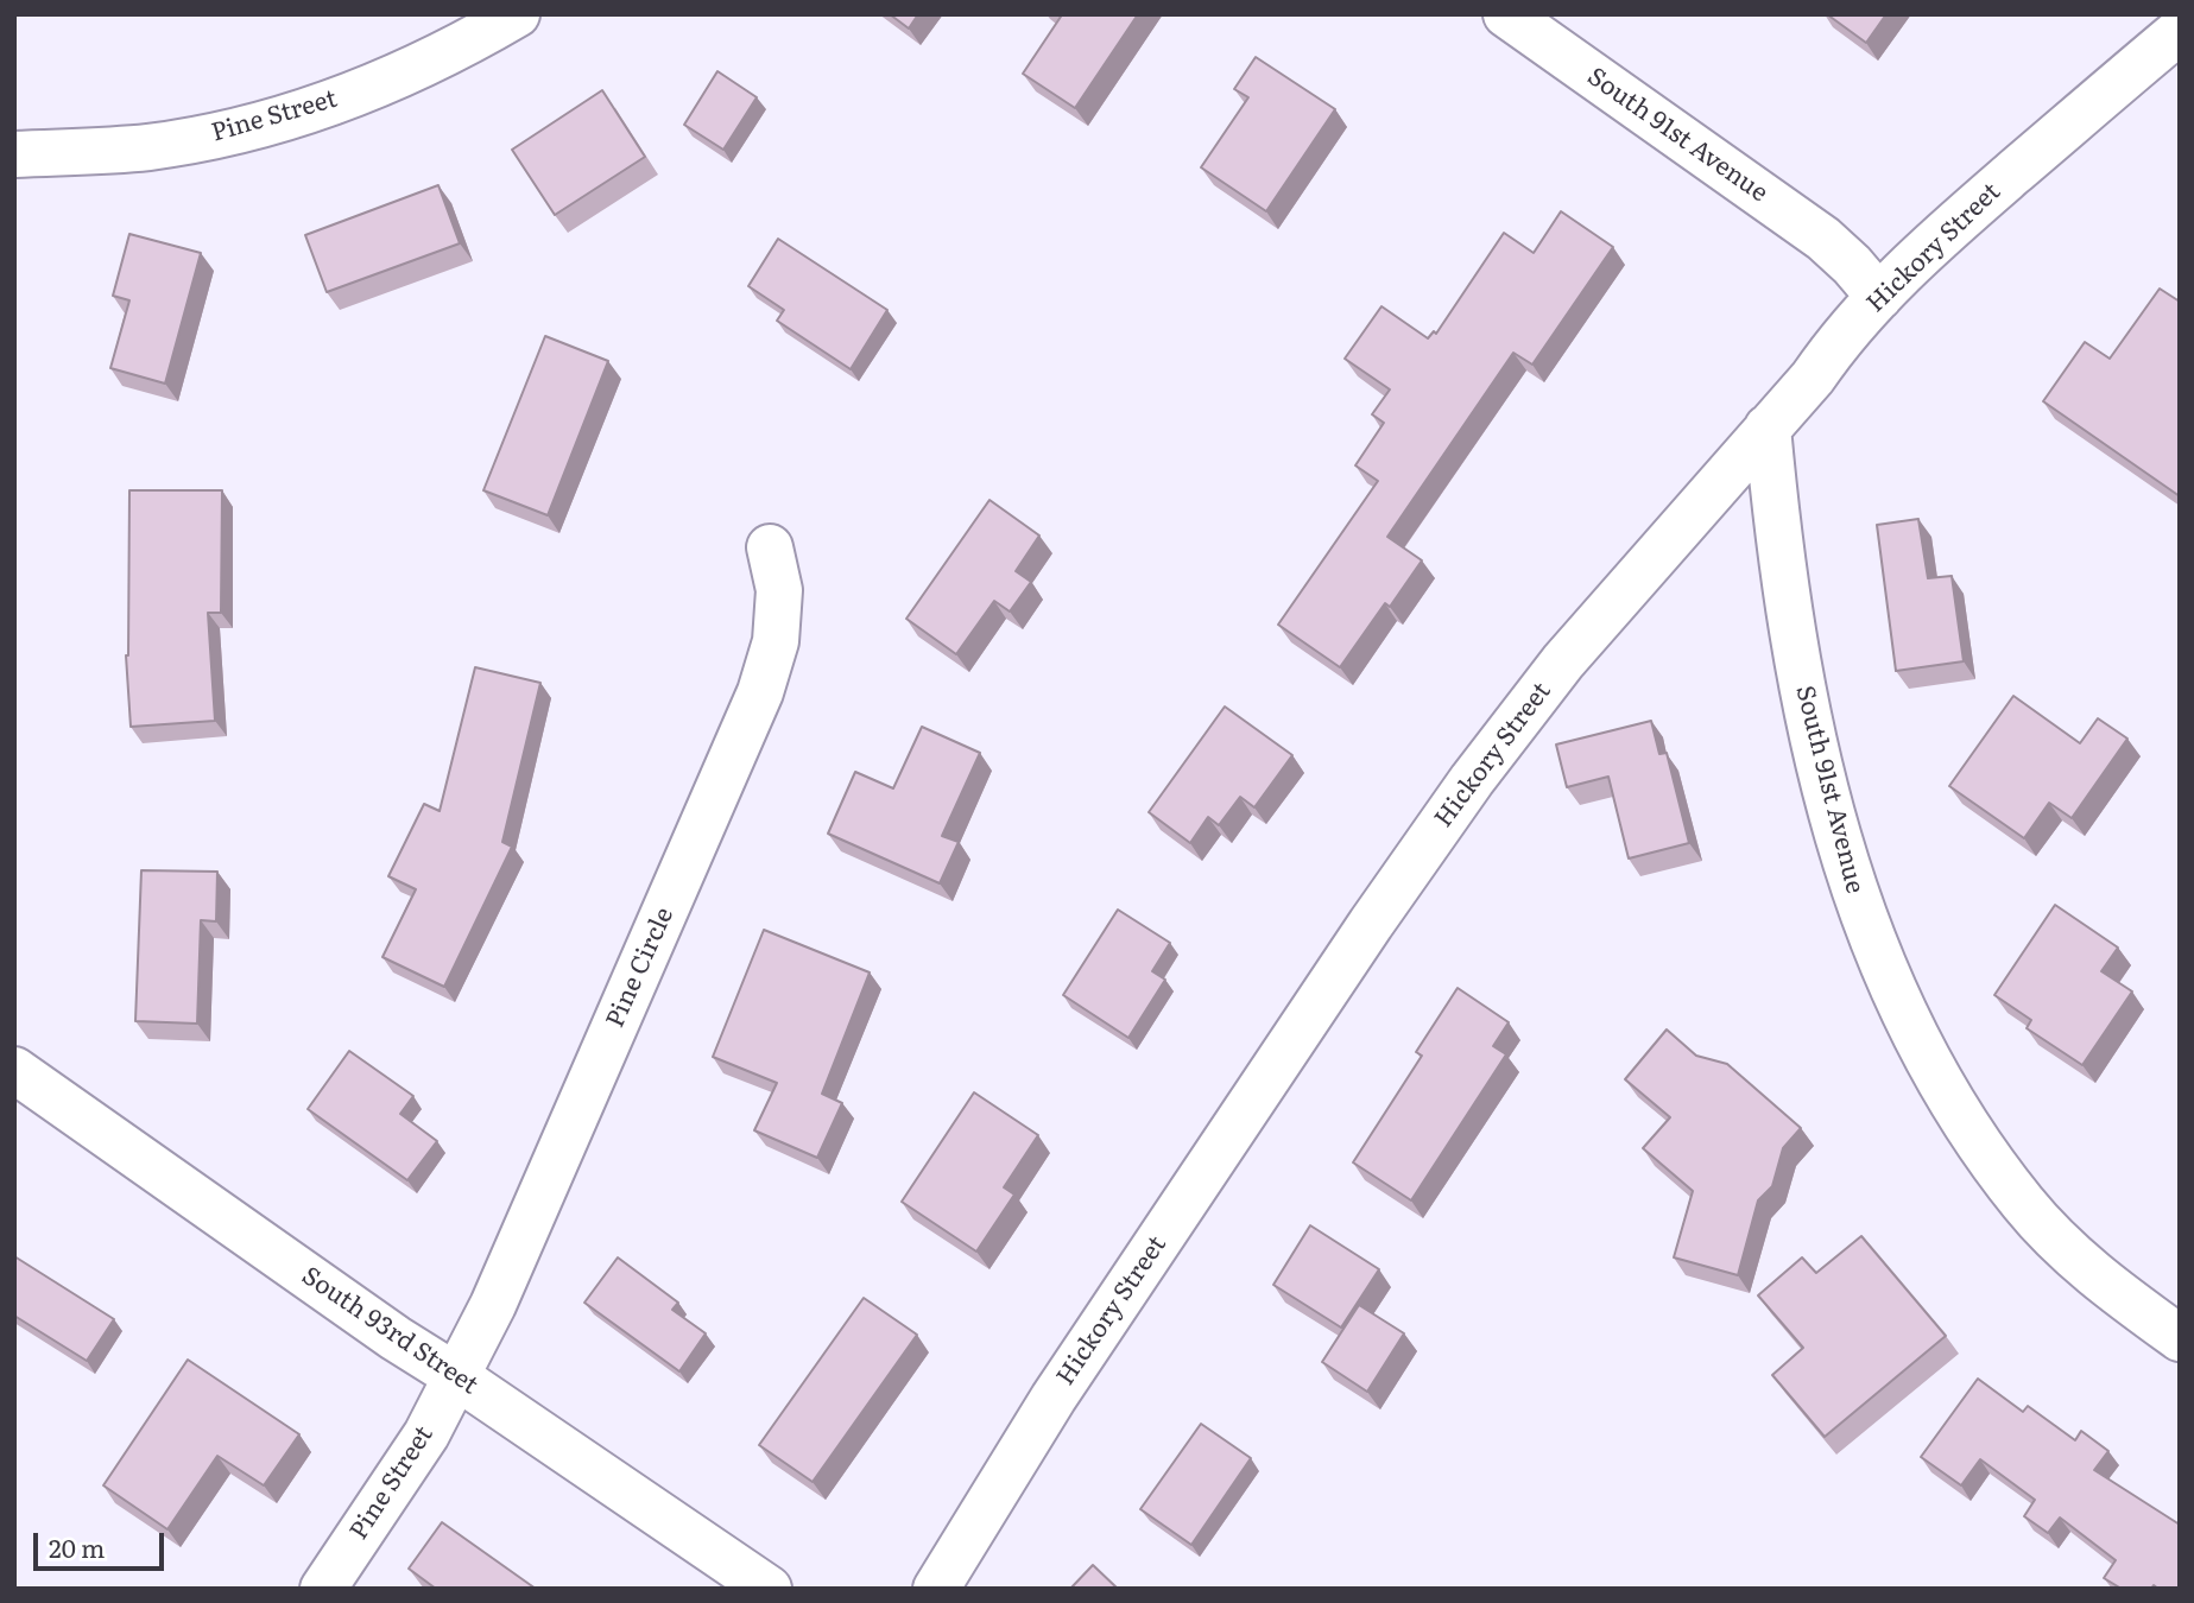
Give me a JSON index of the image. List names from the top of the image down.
{
  "streets": {
    "street": [
      "Pine Street",
      "South 91st Avenue",
      "Hickory Street",
      "Pine Circle",
      "South 93rd Street"
    ]
  },
  "crossings": [
    ["Pine Street", "Pine Circle"],
    ["Pine Street", "South 93rd Street"],
    ["South 91st Avenue", "Hickory Street"],
    ["Pine Circle", "South 93rd Street"]
  ],
  "scale_bar": "20 m"
}
